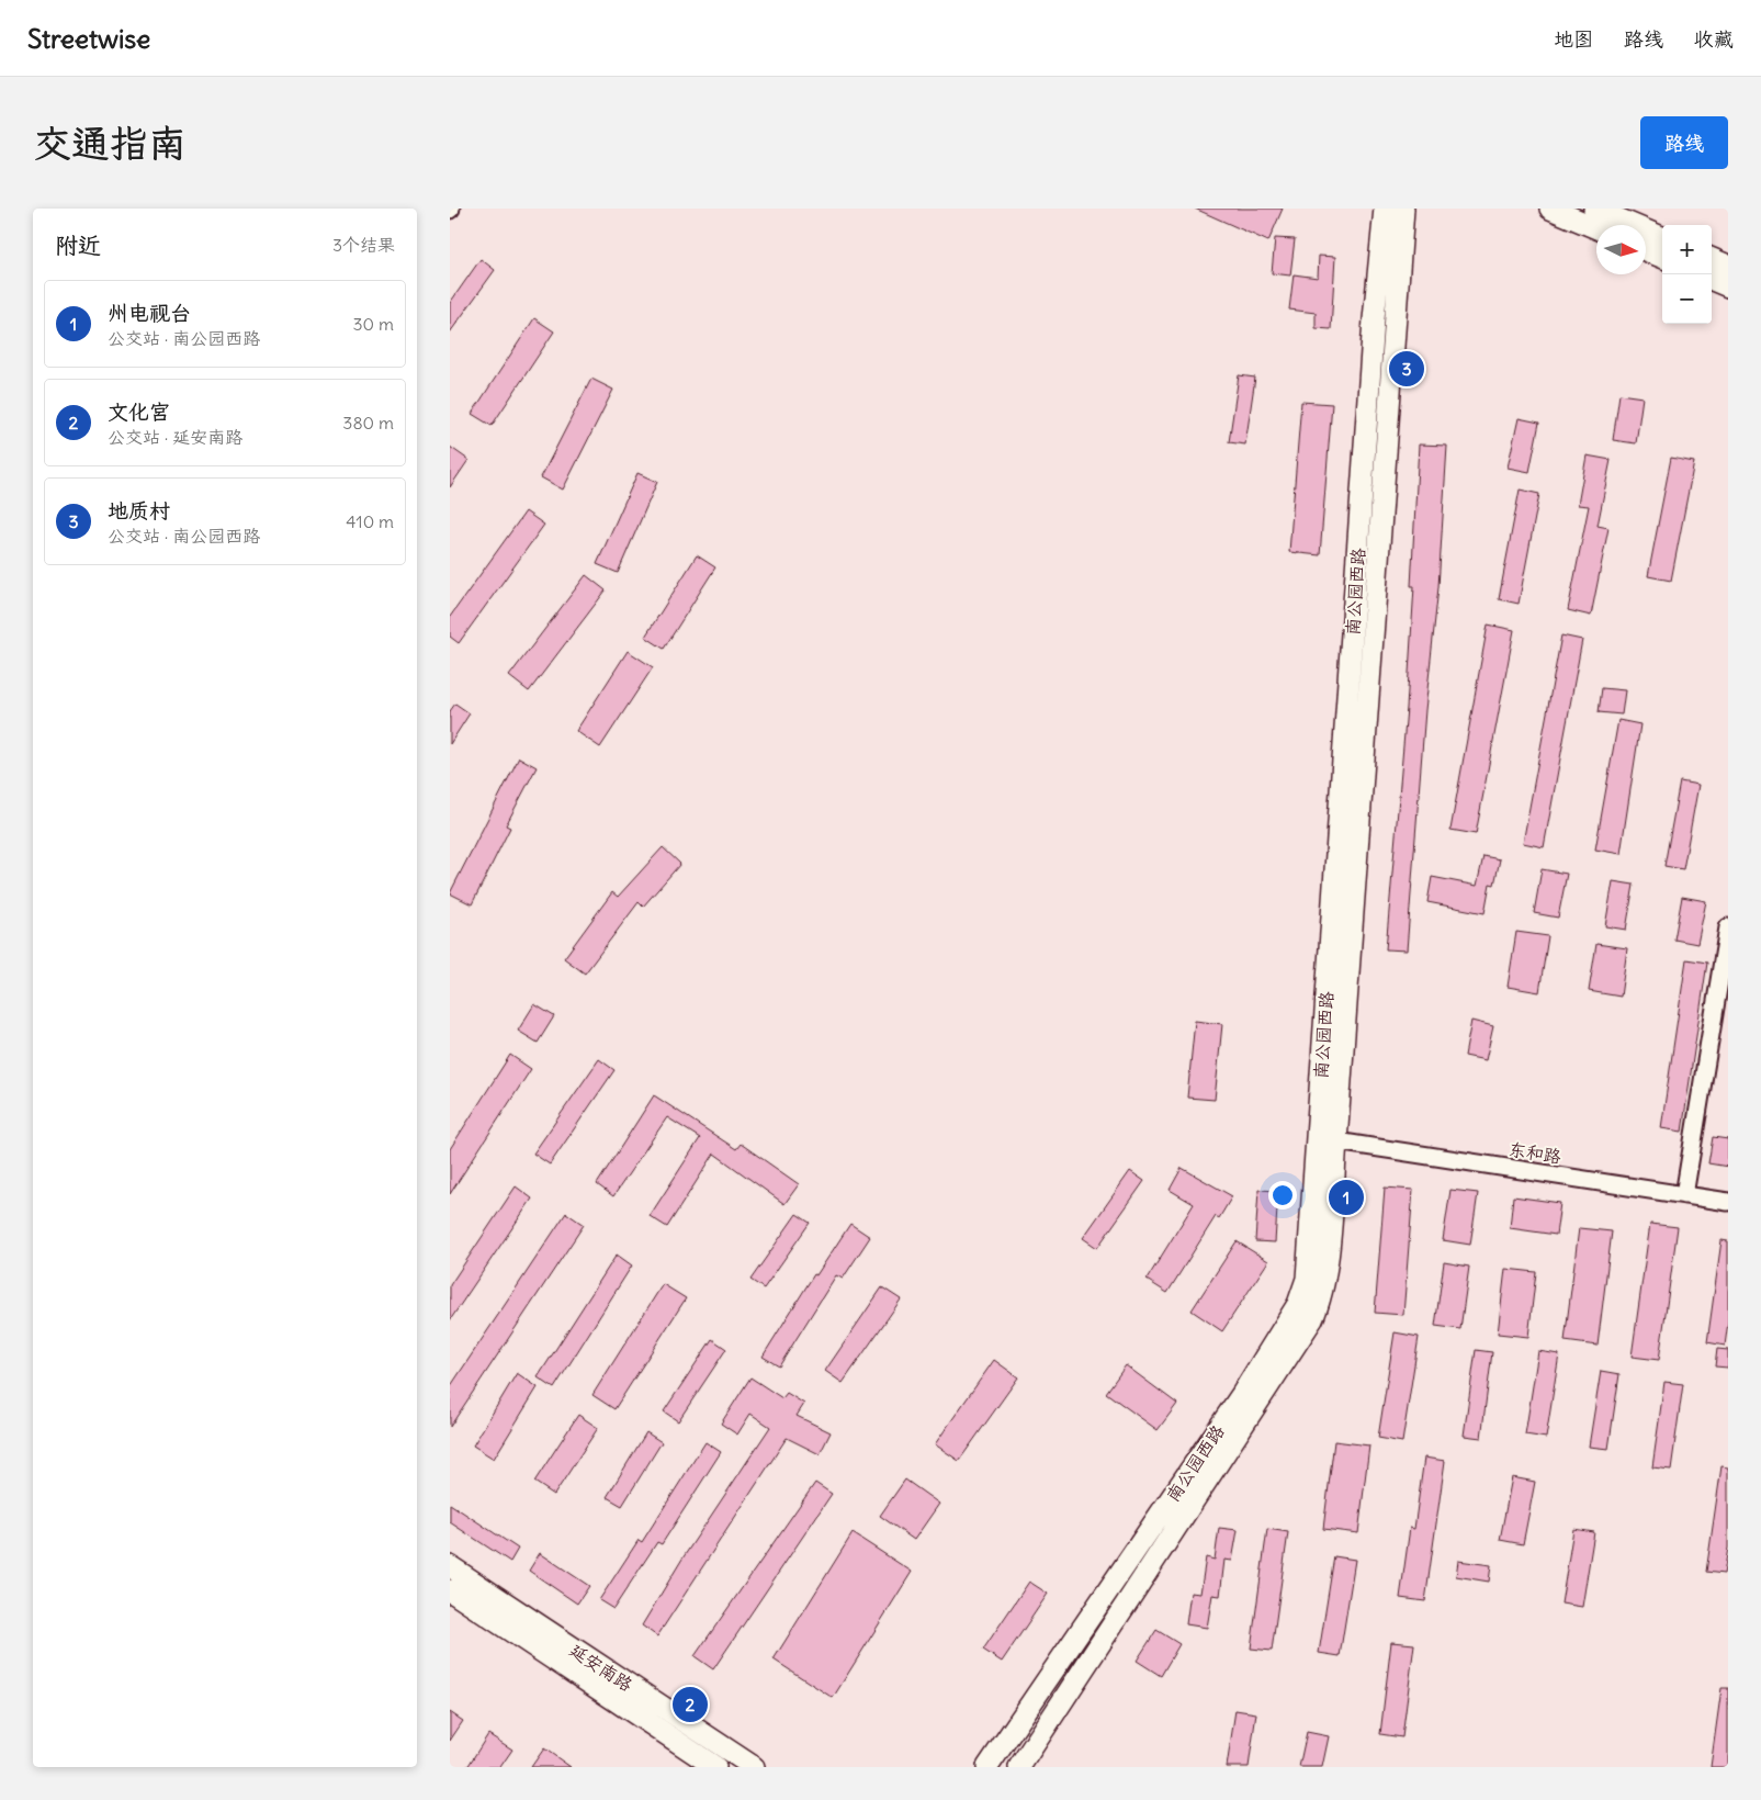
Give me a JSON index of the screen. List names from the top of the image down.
{
  "streets": {
    "main road": ["南公园西路", "延安南路"],
    "street": ["东和路"]
  },
  "crossings": [
    ["南公园西路", "东和路"]
  ],
  "north": "right",
  "page": {
    "header": "Streetwise",
    "nav": ["地图", "路线", "收藏"],
    "buttons": "路线",
    "title": "交通指南",
    "heading": ["附近", "3个结果"],
    "map_buttons": ["+", "−"],
    "list": [
      {
        "mark": "1",
        "name": "州电视台",
        "note": "公交站 · 南公园西路",
        "value": "30 m"
      },
      {
        "mark": "2",
        "name": "文化宫",
        "note": "公交站 · 延安南路",
        "value": "380 m"
      },
      {
        "mark": "3",
        "name": "地质村",
        "note": "公交站 · 南公园西路",
        "value": "410 m"
      }
    ],
    "pins": ["3", "1", "2"]
  }
}
